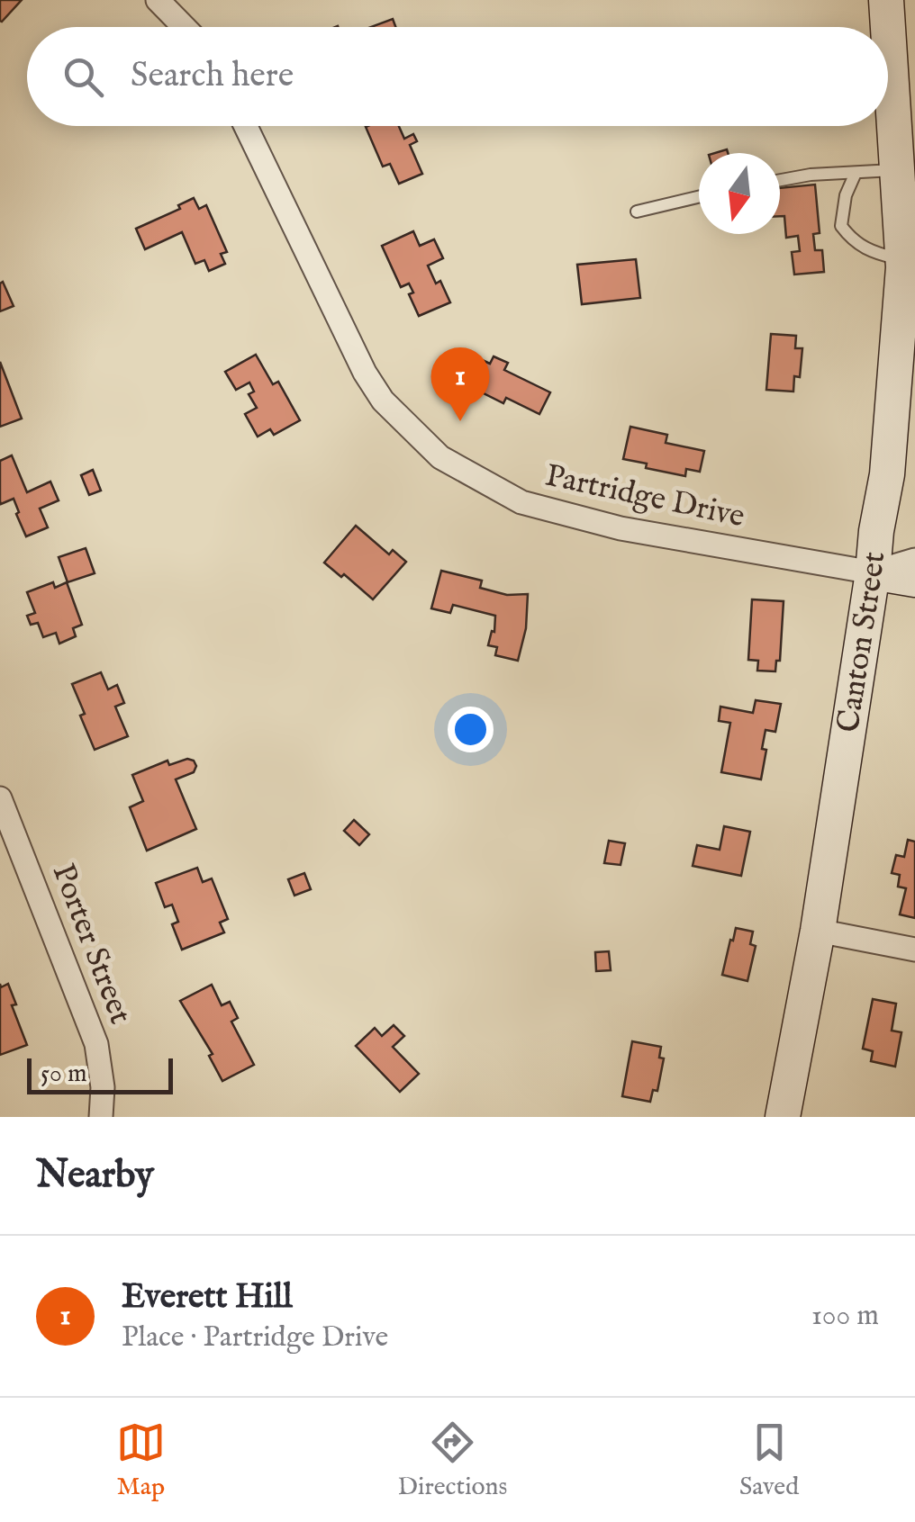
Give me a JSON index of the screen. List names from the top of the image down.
{
  "streets": {
    "main road": ["Canton Street"],
    "street": ["Partridge Drive", "Porter Street"]
  },
  "crossings": [
    ["Partridge Drive", "Canton Street"]
  ],
  "scale_bar": "50 m",
  "north": "bottom",
  "page": {
    "search": "Search here",
    "pins": "1",
    "scale": "50 m",
    "heading": "Nearby",
    "list": [
      {
        "mark": "1",
        "name": "Everett Hill",
        "note": "Place · Partridge Drive",
        "value": "100 m"
      }
    ],
    "nav": ["Map", "Directions", "Saved"]
  }
}
